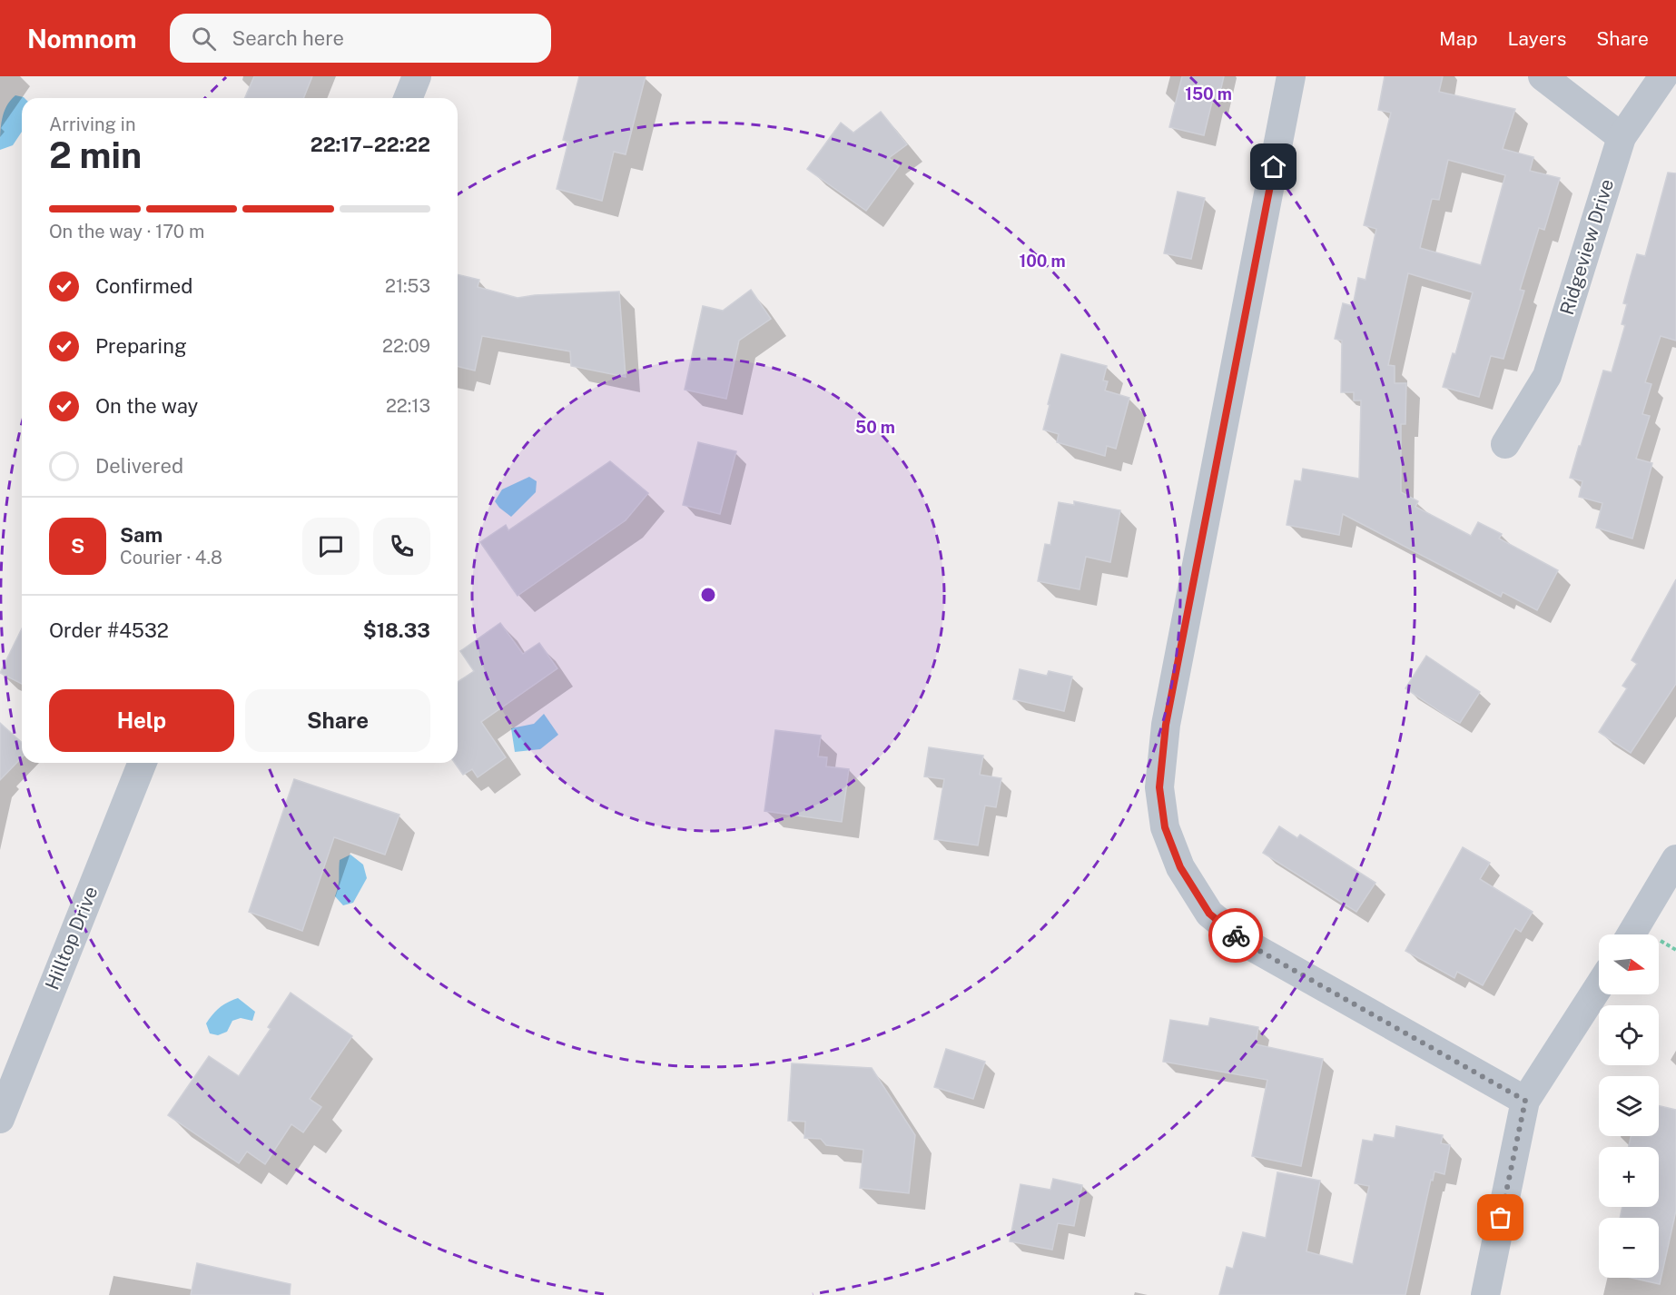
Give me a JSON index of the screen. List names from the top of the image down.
{
  "streets": {
    "street": ["Ridgeview Drive", "Hilltop Drive"]
  },
  "north": "right",
  "page": {
    "header": "Nomnom",
    "search": "Search here",
    "nav": ["Map", "Layers", "Share"],
    "heading": ["2 min", "Arriving in", "22:17–22:22"],
    "panel": [
      "Sam",
      "Courier · 4.8",
      "Order #4532",
      "$18.33"
    ],
    "bar": "On the way · 170 m",
    "list": [
      ["Confirmed", "21:53"],
      ["Preparing", "22:09"],
      ["On the way", "22:13"],
      "Delivered"
    ],
    "round": "S",
    "buttons": ["Help", "Share"],
    "map_buttons": ["+", "−"]
  },
  "rings": ["150 m", "100 m", "50 m"]
}
